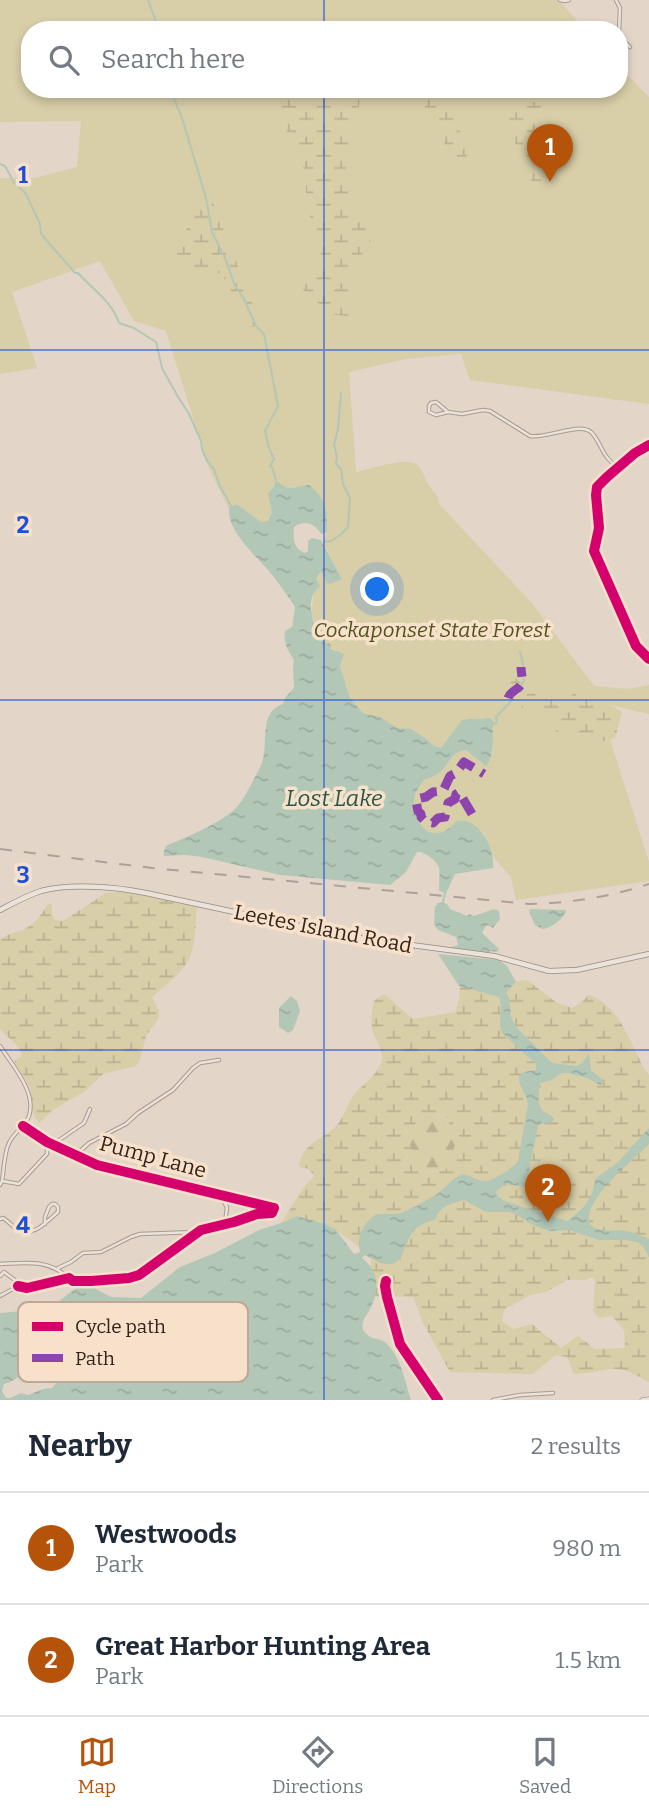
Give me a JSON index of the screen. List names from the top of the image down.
{
  "streets": {
    "main road": ["Leetes Island Road"],
    "street": ["Pump Lane"]
  },
  "water": ["Lost Lake"],
  "parks": ["Cockaponset State Forest"],
  "legend": ["Cycle path", "Path"],
  "page": {
    "search": "Search here",
    "pins": ["1", "2"],
    "heading": ["Nearby", "2 results"],
    "list": [
      {
        "mark": "1",
        "name": "Westwoods",
        "note": "Park",
        "value": "980 m"
      },
      {
        "mark": "2",
        "name": "Great Harbor Hunting Area",
        "note": "Park",
        "value": "1.5 km"
      }
    ],
    "nav": ["Map", "Directions", "Saved"]
  },
  "grid": {
    "rows": [
      "1",
      "2",
      "3",
      "4"
    ]
  }
}
